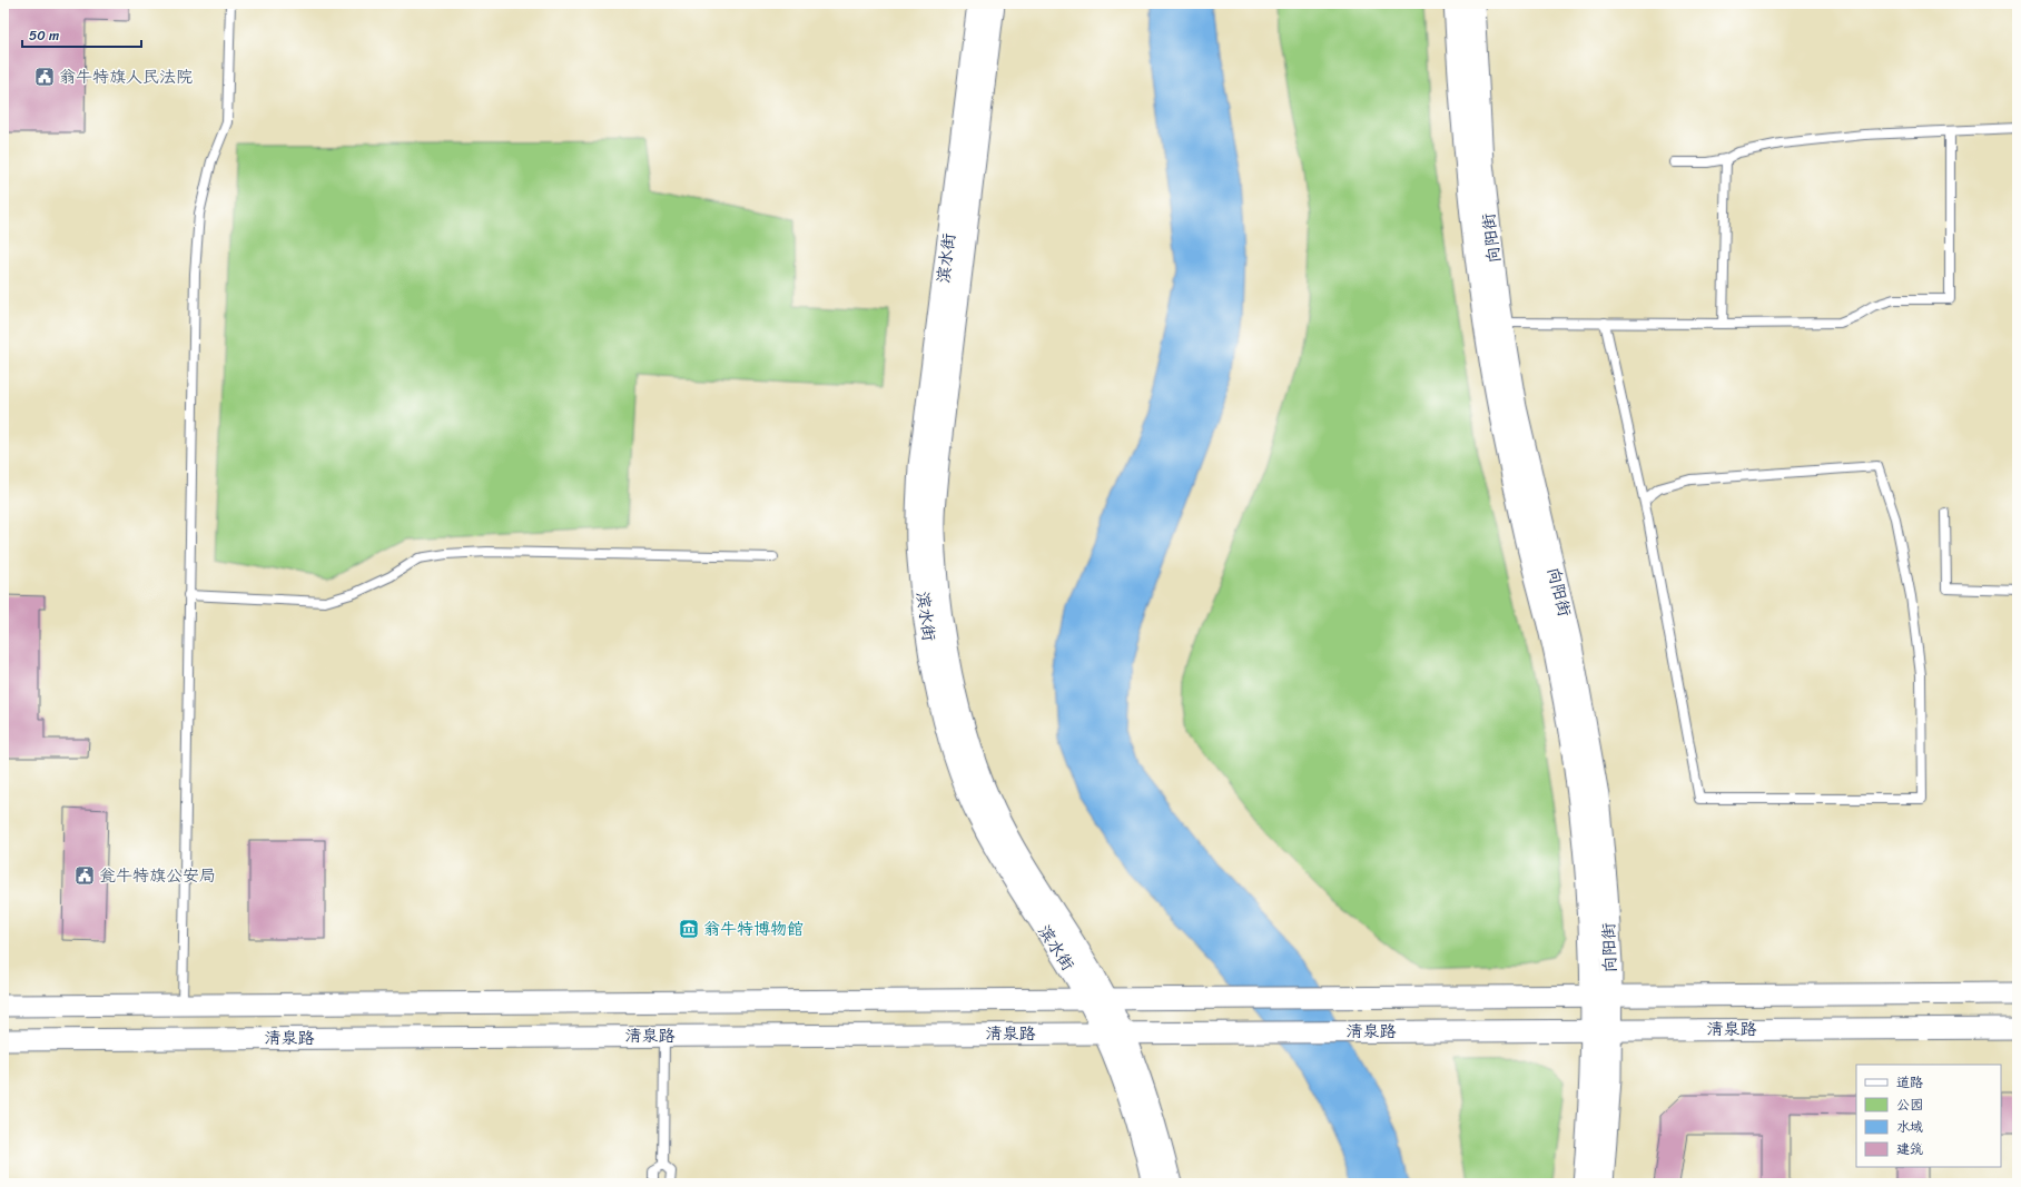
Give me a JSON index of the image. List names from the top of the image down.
{
  "streets": {
    "street": ["向阳街", "滨水街", "清泉路"]
  },
  "crossings": [
    ["向阳街", "清泉路"],
    ["滨水街", "清泉路"]
  ],
  "places": {
    "public building": ["翁牛特旗人民法院", "瓮牛特旗公安局"],
    "museum": ["翁牛特博物館"]
  },
  "legend": [
    "道路",
    "公园",
    "水域",
    "建筑"
  ],
  "scale_bar": "50 m"
}
